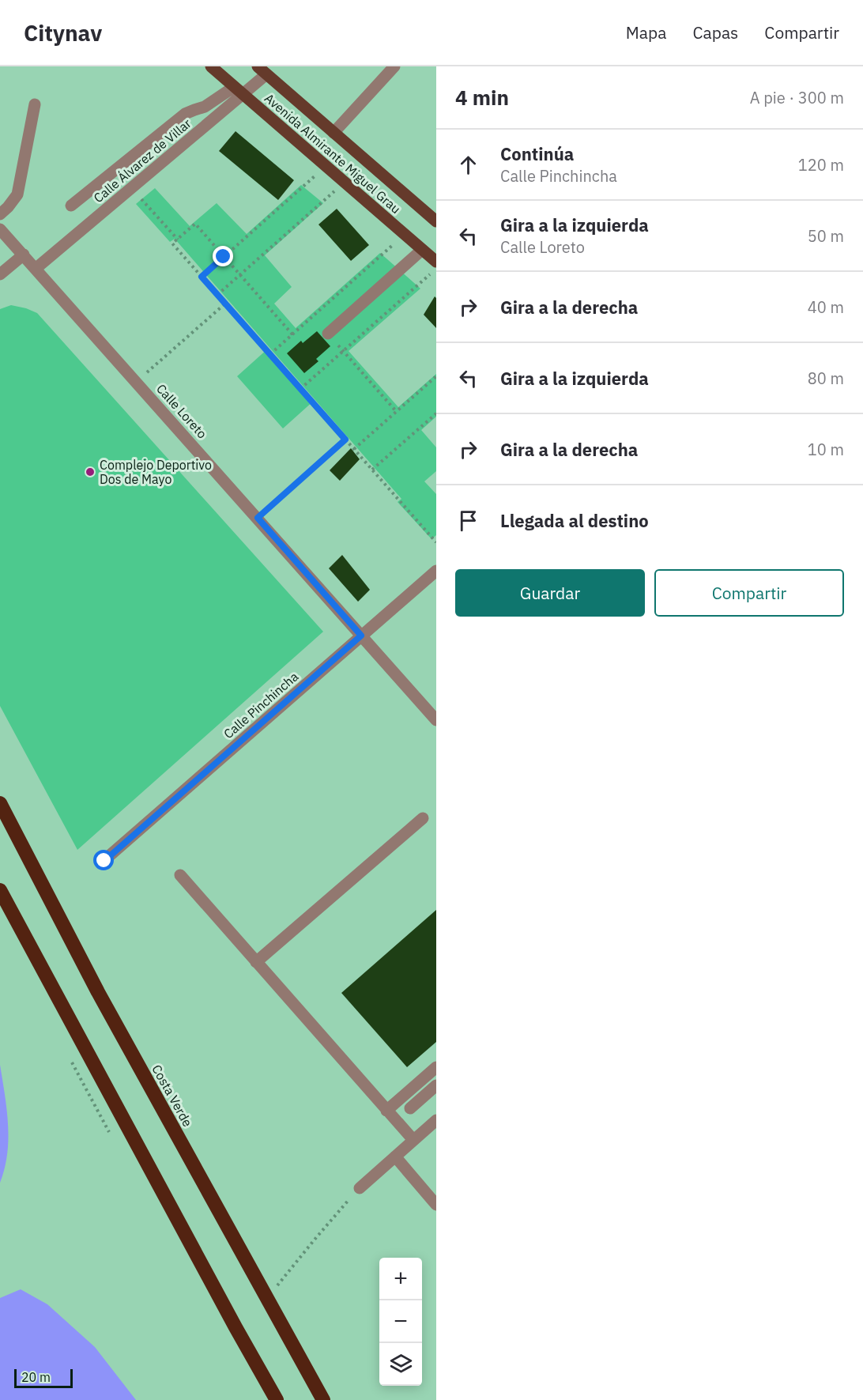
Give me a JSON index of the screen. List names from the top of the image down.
{
  "streets": {
    "highway": ["Costa Verde"],
    "main road": ["Avenida Almirante Miguel Grau"],
    "street": ["Calle Álvarez de Villar", "Calle Loreto", "Calle Pinchincha"]
  },
  "crossings": [
    ["Avenida Almirante Miguel Grau", "Calle Álvarez de Villar"],
    ["Calle Álvarez de Villar", "Calle Loreto"],
    ["Calle Loreto", "Calle Pinchincha"]
  ],
  "places": ["Complejo Deportivo Dos de Mayo"],
  "scale_bar": "20 m",
  "page": {
    "header": "Citynav",
    "nav": ["Mapa", "Capas", "Compartir"],
    "heading": ["4 min", "A pie · 300 m"],
    "list": [
      ["Continúa", "Calle Pinchincha", "120 m"],
      ["Gira a la izquierda", "Calle Loreto", "50 m"],
      ["Gira a la derecha", "40 m"],
      ["Gira a la izquierda", "80 m"],
      ["Gira a la derecha", "10 m"],
      "Llegada al destino"
    ],
    "buttons": ["Guardar", "Compartir"],
    "map_buttons": ["+", "−"],
    "scale": "20 m"
  }
}
